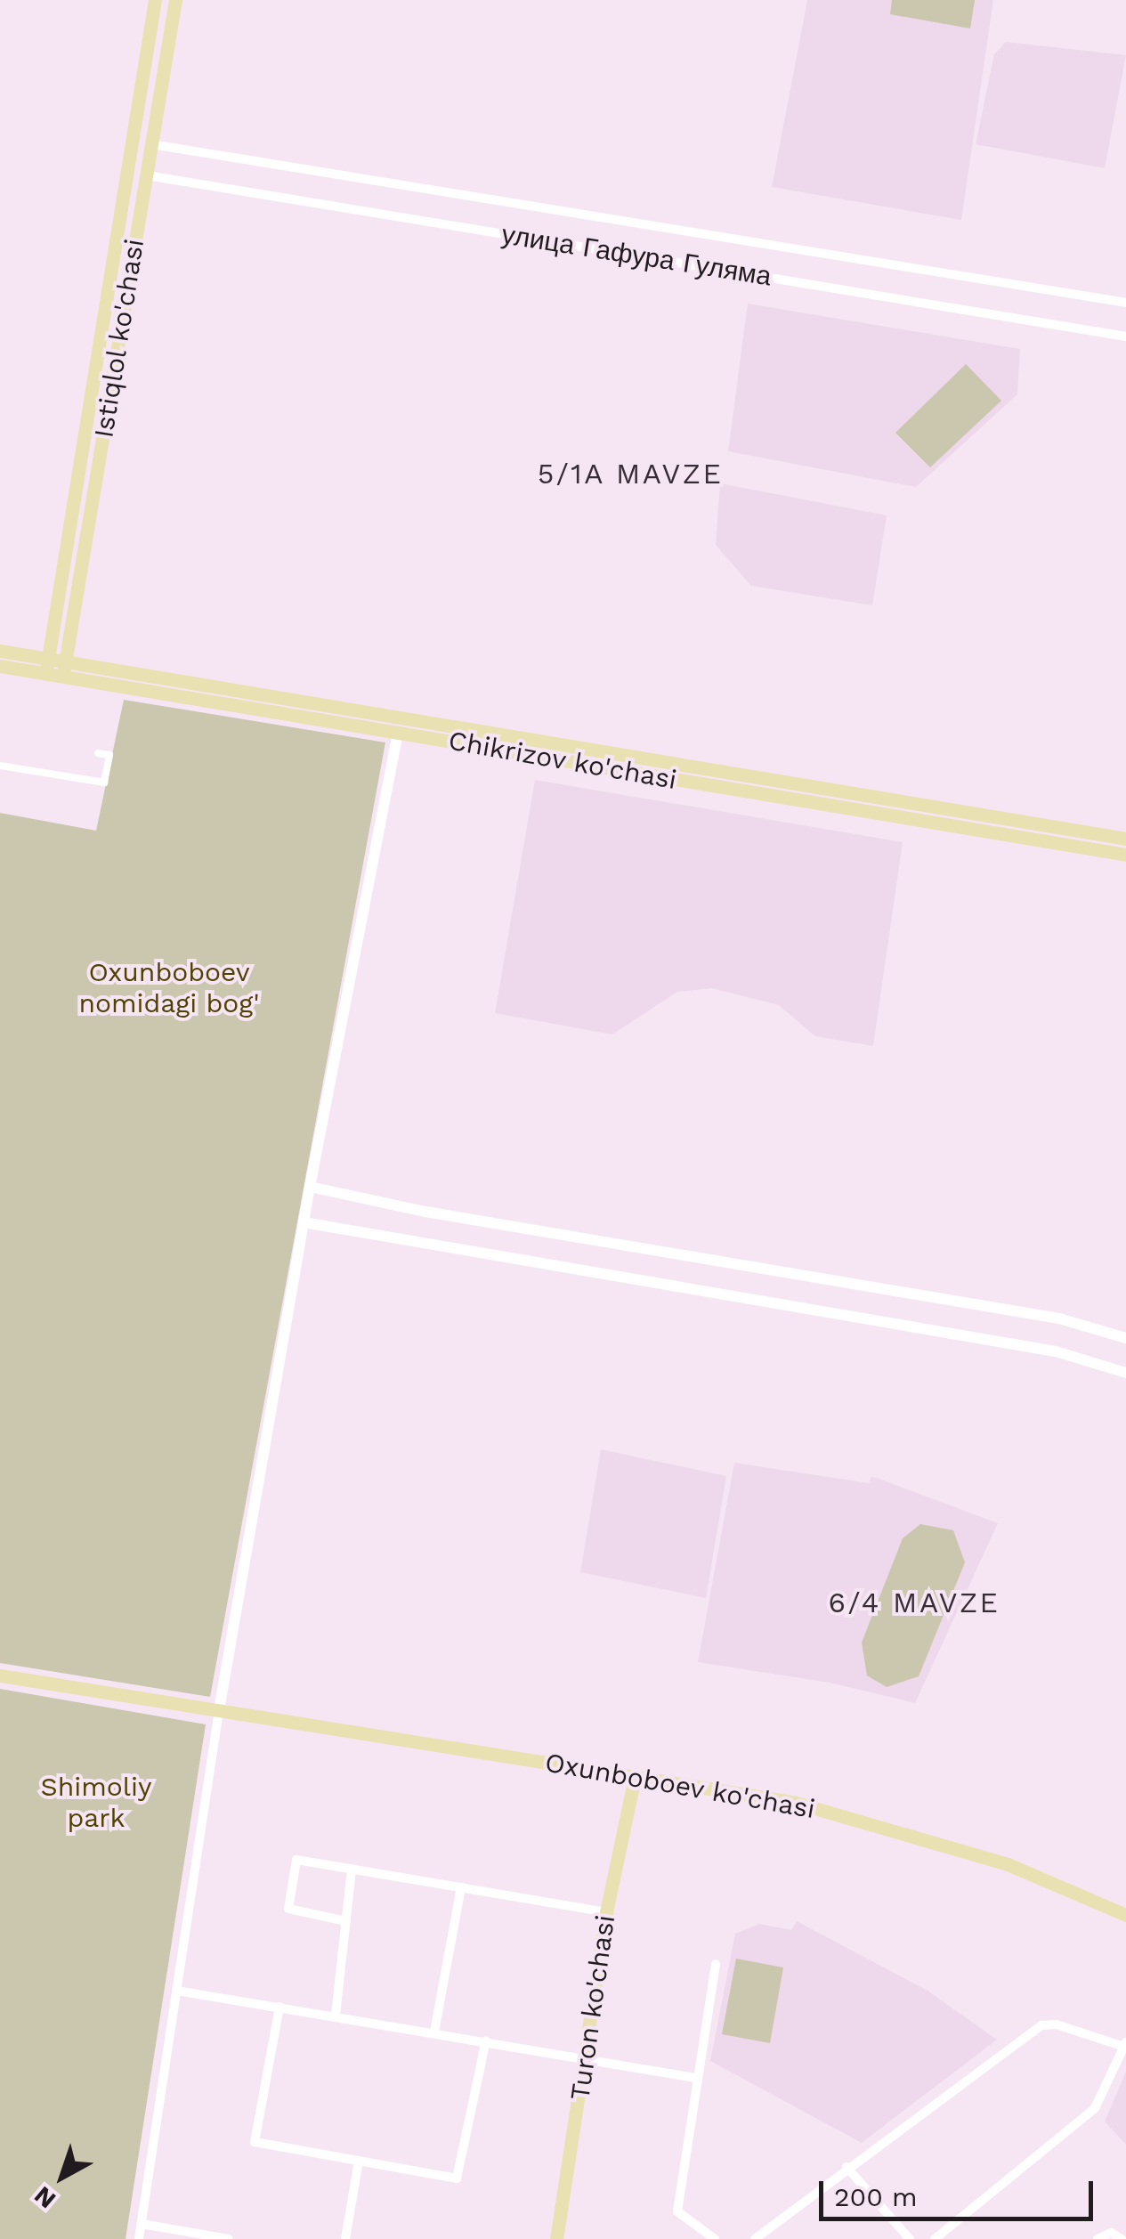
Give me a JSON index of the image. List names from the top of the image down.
{
  "streets": {
    "main road": [
      "Istiqlol ko'chasi",
      "Chikrizov ko'chasi",
      "Oxunboboev ko'chasi",
      "Turon ko'chasi"
    ],
    "street": ["улица Гафура Гуляма"]
  },
  "crossings": [
    ["улица Гафура Гуляма", "Istiqlol ko'chasi"],
    ["Istiqlol ko'chasi", "Chikrizov ko'chasi"],
    ["Oxunboboev ko'chasi", "Turon ko'chasi"]
  ],
  "districts": ["5/1A MAVZE", "6/4 MAVZE"],
  "parks": ["Oxunboboev nomidagi bog'", "Shimoliy park"],
  "scale_bar": "200 m",
  "north": "bottom left"
}
